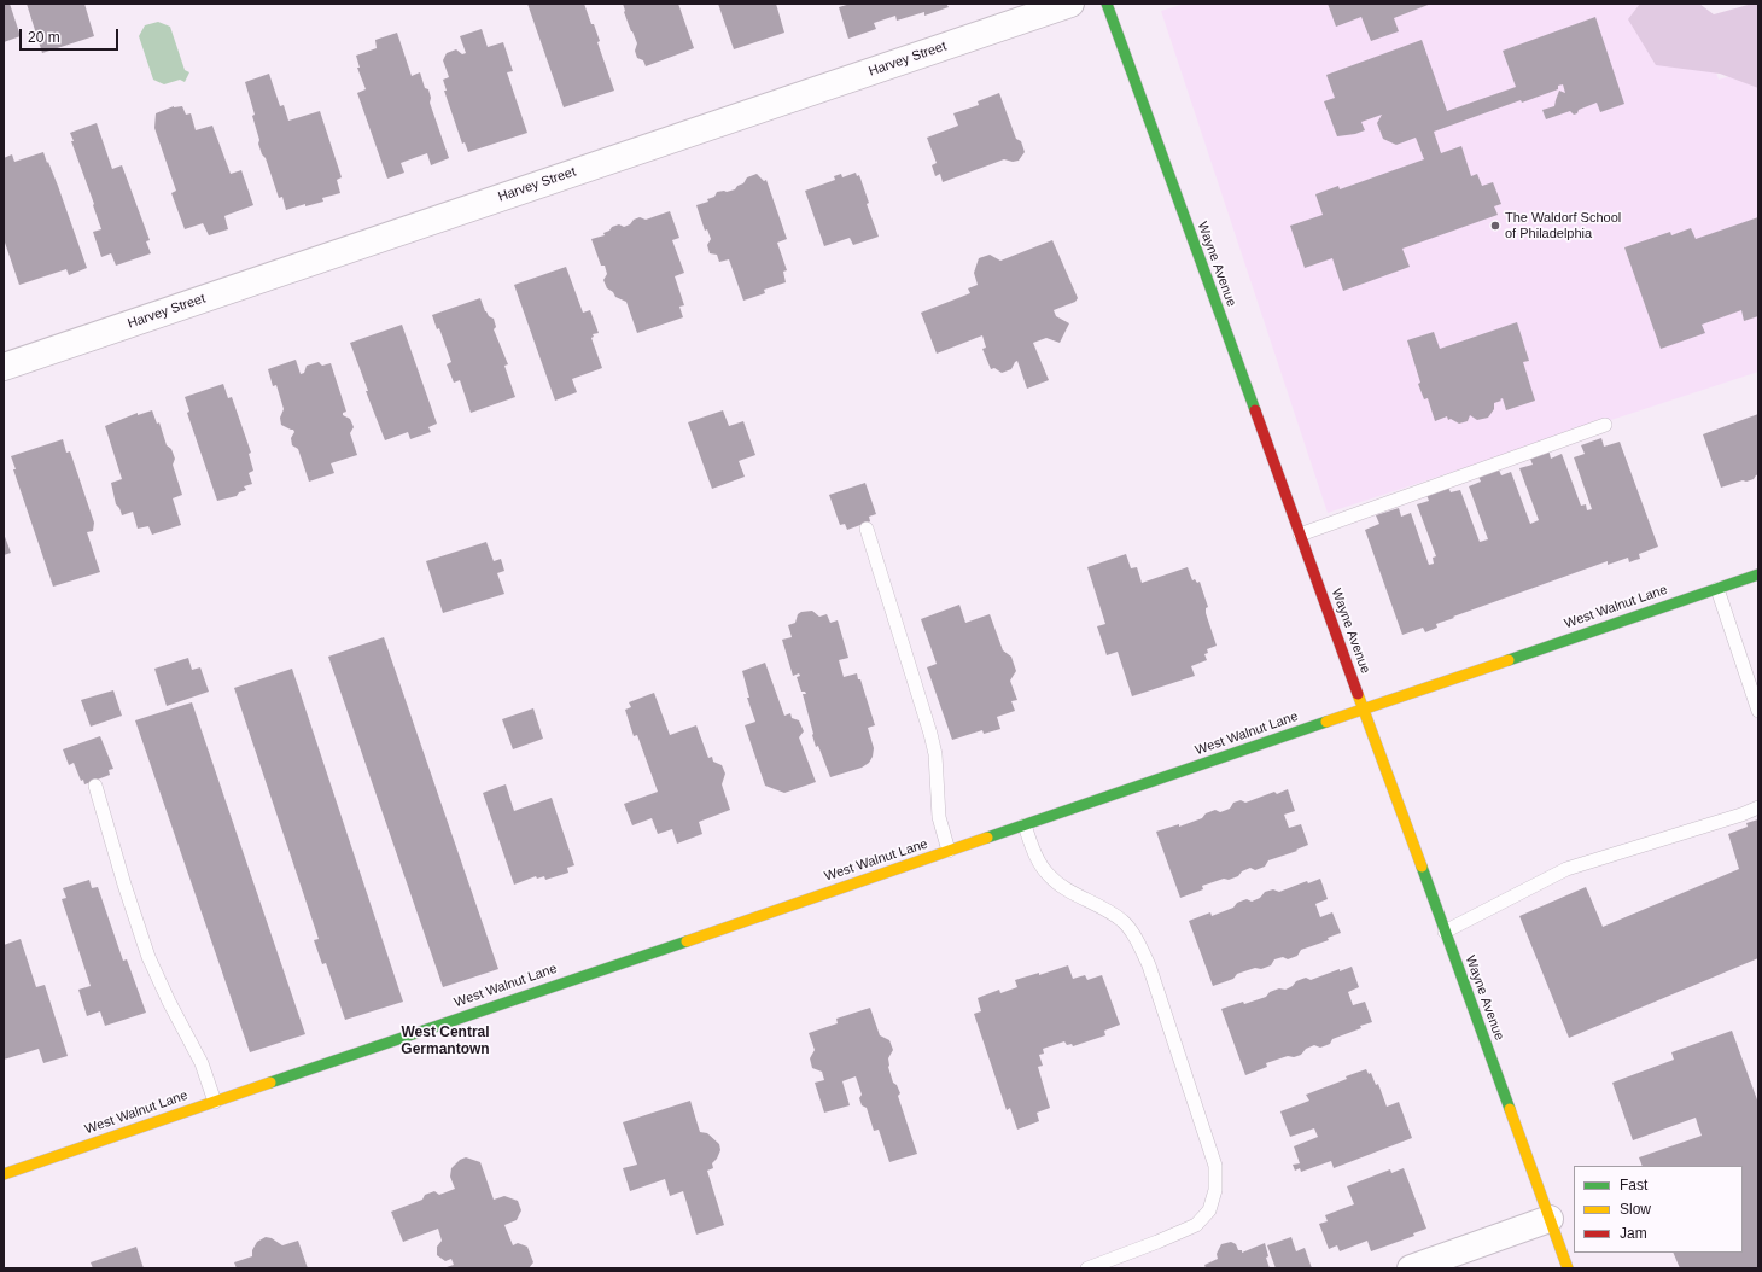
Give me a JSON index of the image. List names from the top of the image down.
{
  "streets": {
    "street": ["Harvey Street", "Wayne Avenue", "West Walnut Lane"]
  },
  "crossings": [
    ["Wayne Avenue", "West Walnut Lane"]
  ],
  "districts": ["West Central Germantown"],
  "places": ["The Waldorf School of Philadelphia"],
  "legend": ["Fast", "Slow", "Jam"],
  "scale_bar": "20 m"
}
